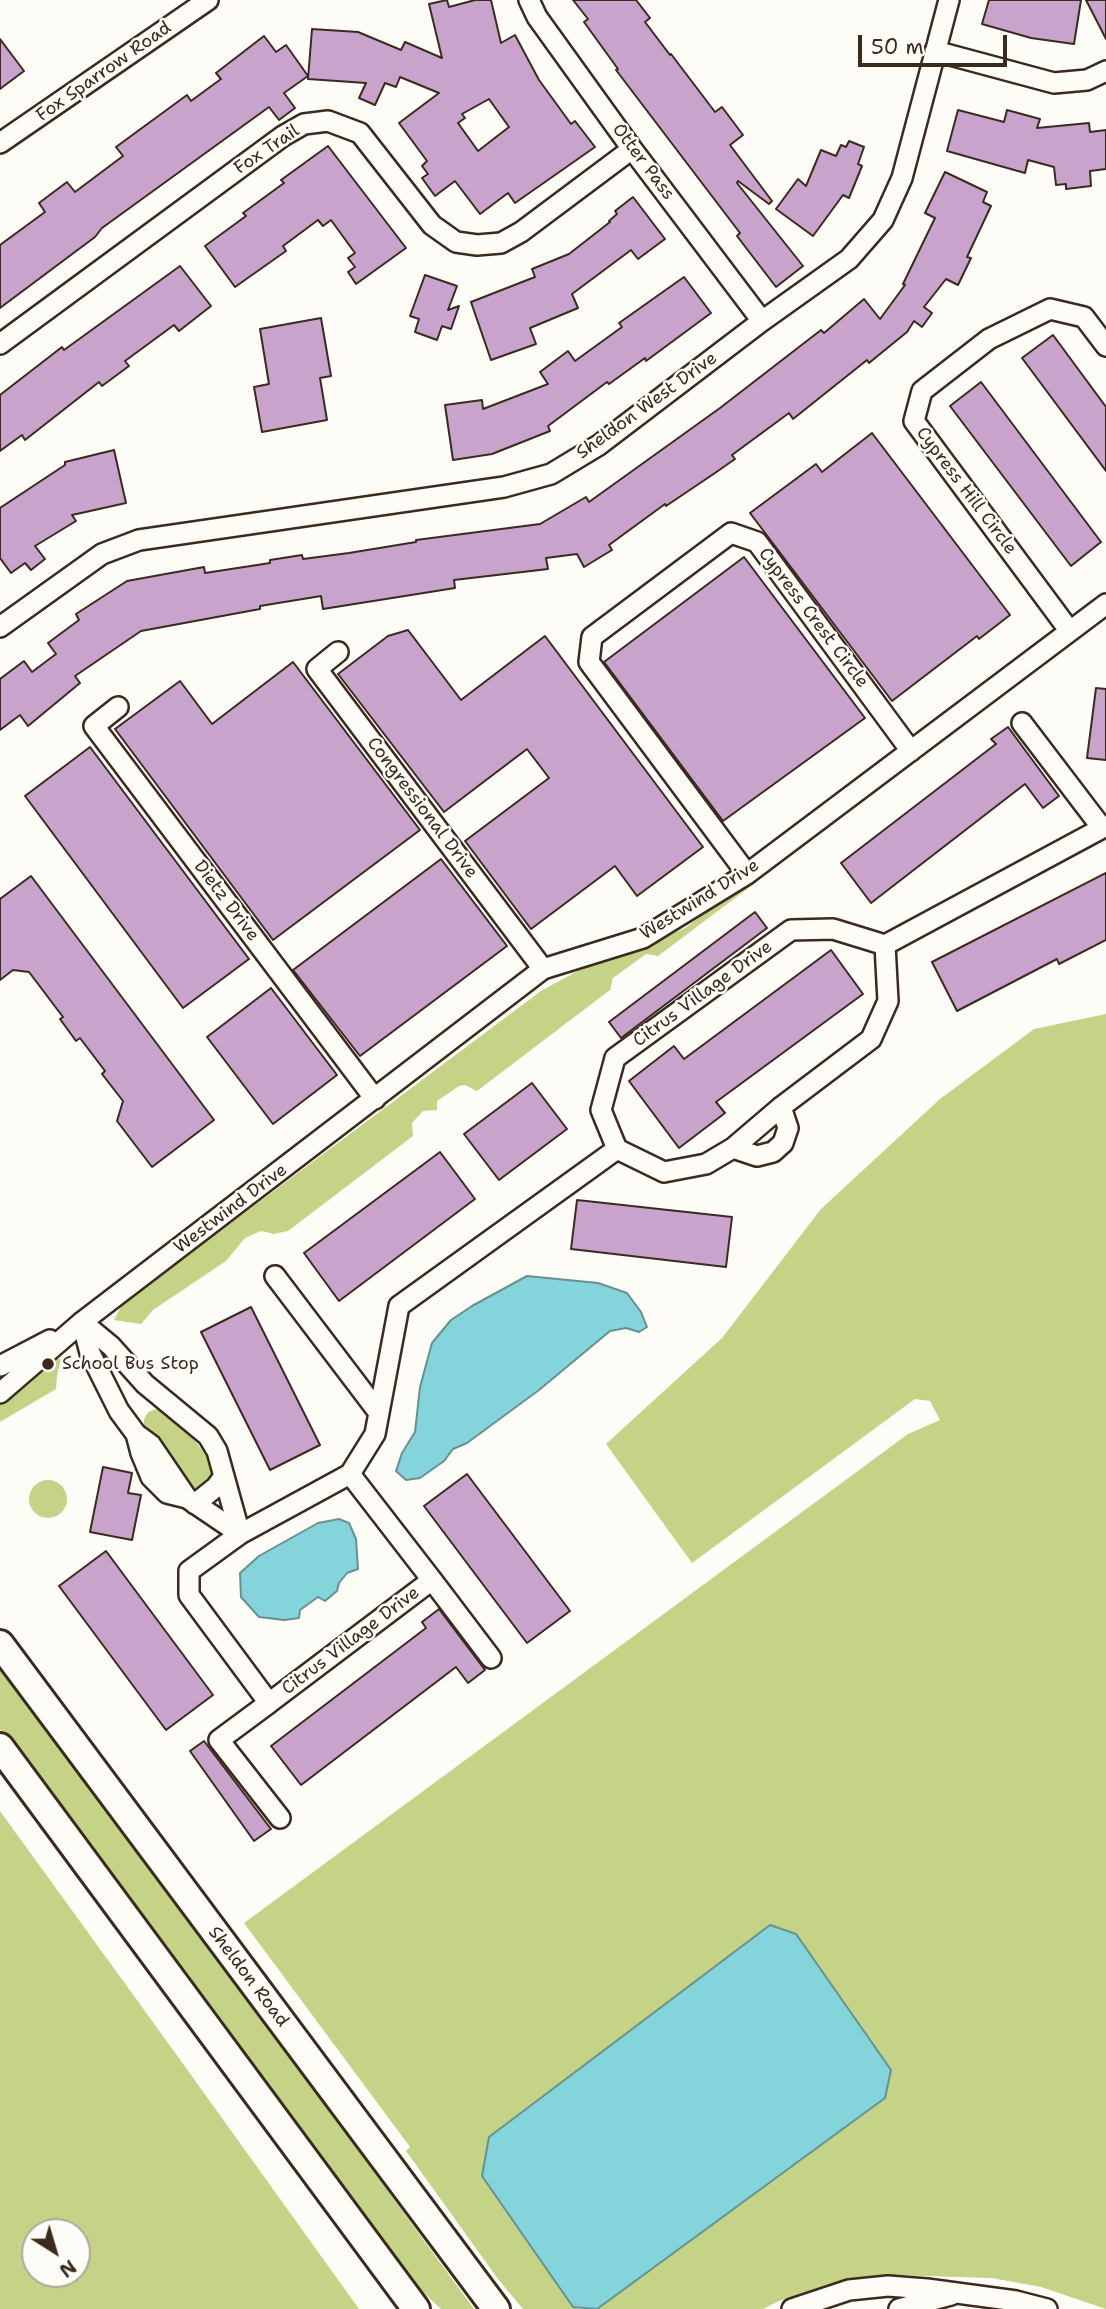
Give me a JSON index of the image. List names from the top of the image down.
{
  "streets": {
    "main road": ["Sheldon Road"],
    "street": [
      "Fox Sparrow Road",
      "Fox Trail",
      "Otter Pass",
      "Sheldon West Drive",
      "Cypress Hill Circle",
      "Cypress Crest Circle",
      "Congressional Drive",
      "Westwind Drive",
      "Dietz Drive",
      "Citrus Village Drive"
    ]
  },
  "crossings": [
    ["Fox Trail", "Otter Pass"],
    ["Otter Pass", "Sheldon West Drive"],
    ["Cypress Hill Circle", "Westwind Drive"],
    ["Cypress Crest Circle", "Westwind Drive"],
    ["Congressional Drive", "Westwind Drive"],
    ["Westwind Drive", "Dietz Drive"]
  ],
  "places": ["School Bus Stop"],
  "scale_bar": "50 m",
  "north": "bottom right"
}
